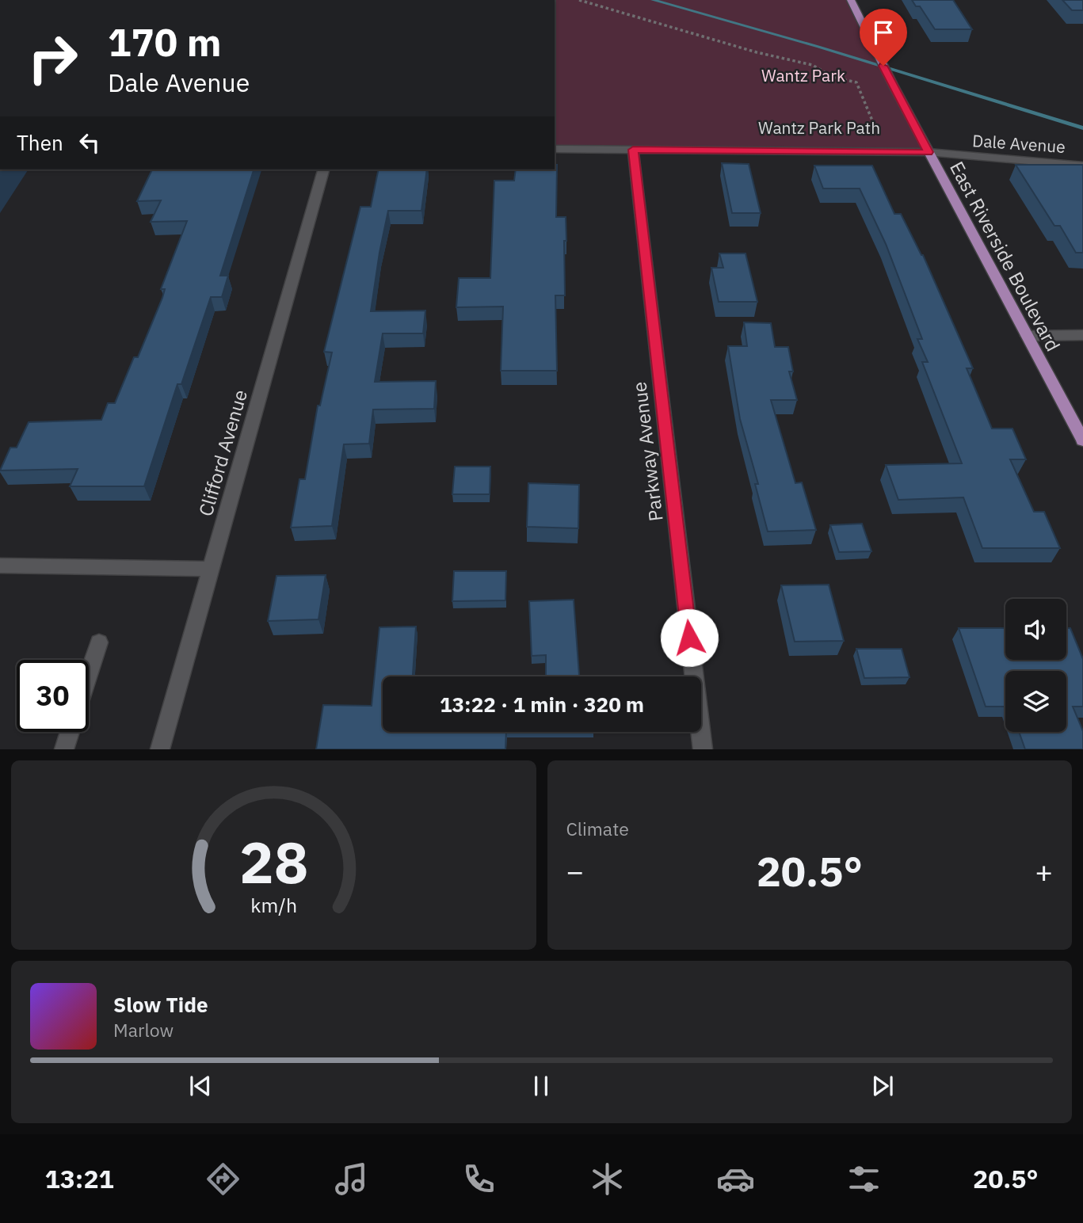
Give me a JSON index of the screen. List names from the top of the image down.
{
  "streets": {
    "main road": ["East Riverside Boulevard"],
    "street": ["Dale Avenue", "Parkway Avenue", "Clifford Avenue"],
    "path": ["Wantz Park Path"]
  },
  "crossings": [
    ["Dale Avenue", "East Riverside Boulevard"],
    ["Dale Avenue", "Parkway Avenue"]
  ],
  "parks": ["Wantz Park"],
  "page": {
    "turn": ["170 m", "Dale Avenue"],
    "then": "Then",
    "limit": "30",
    "trip": "13:22 · 1 min · 320 m",
    "tile": "Climate",
    "heat": ["−", "20.5°", "+"],
    "song": ["Slow Tide", "Marlow"],
    "tabs": ["13:21", "20.5°"],
    "gauge": ["28", "km/h"]
  }
}
